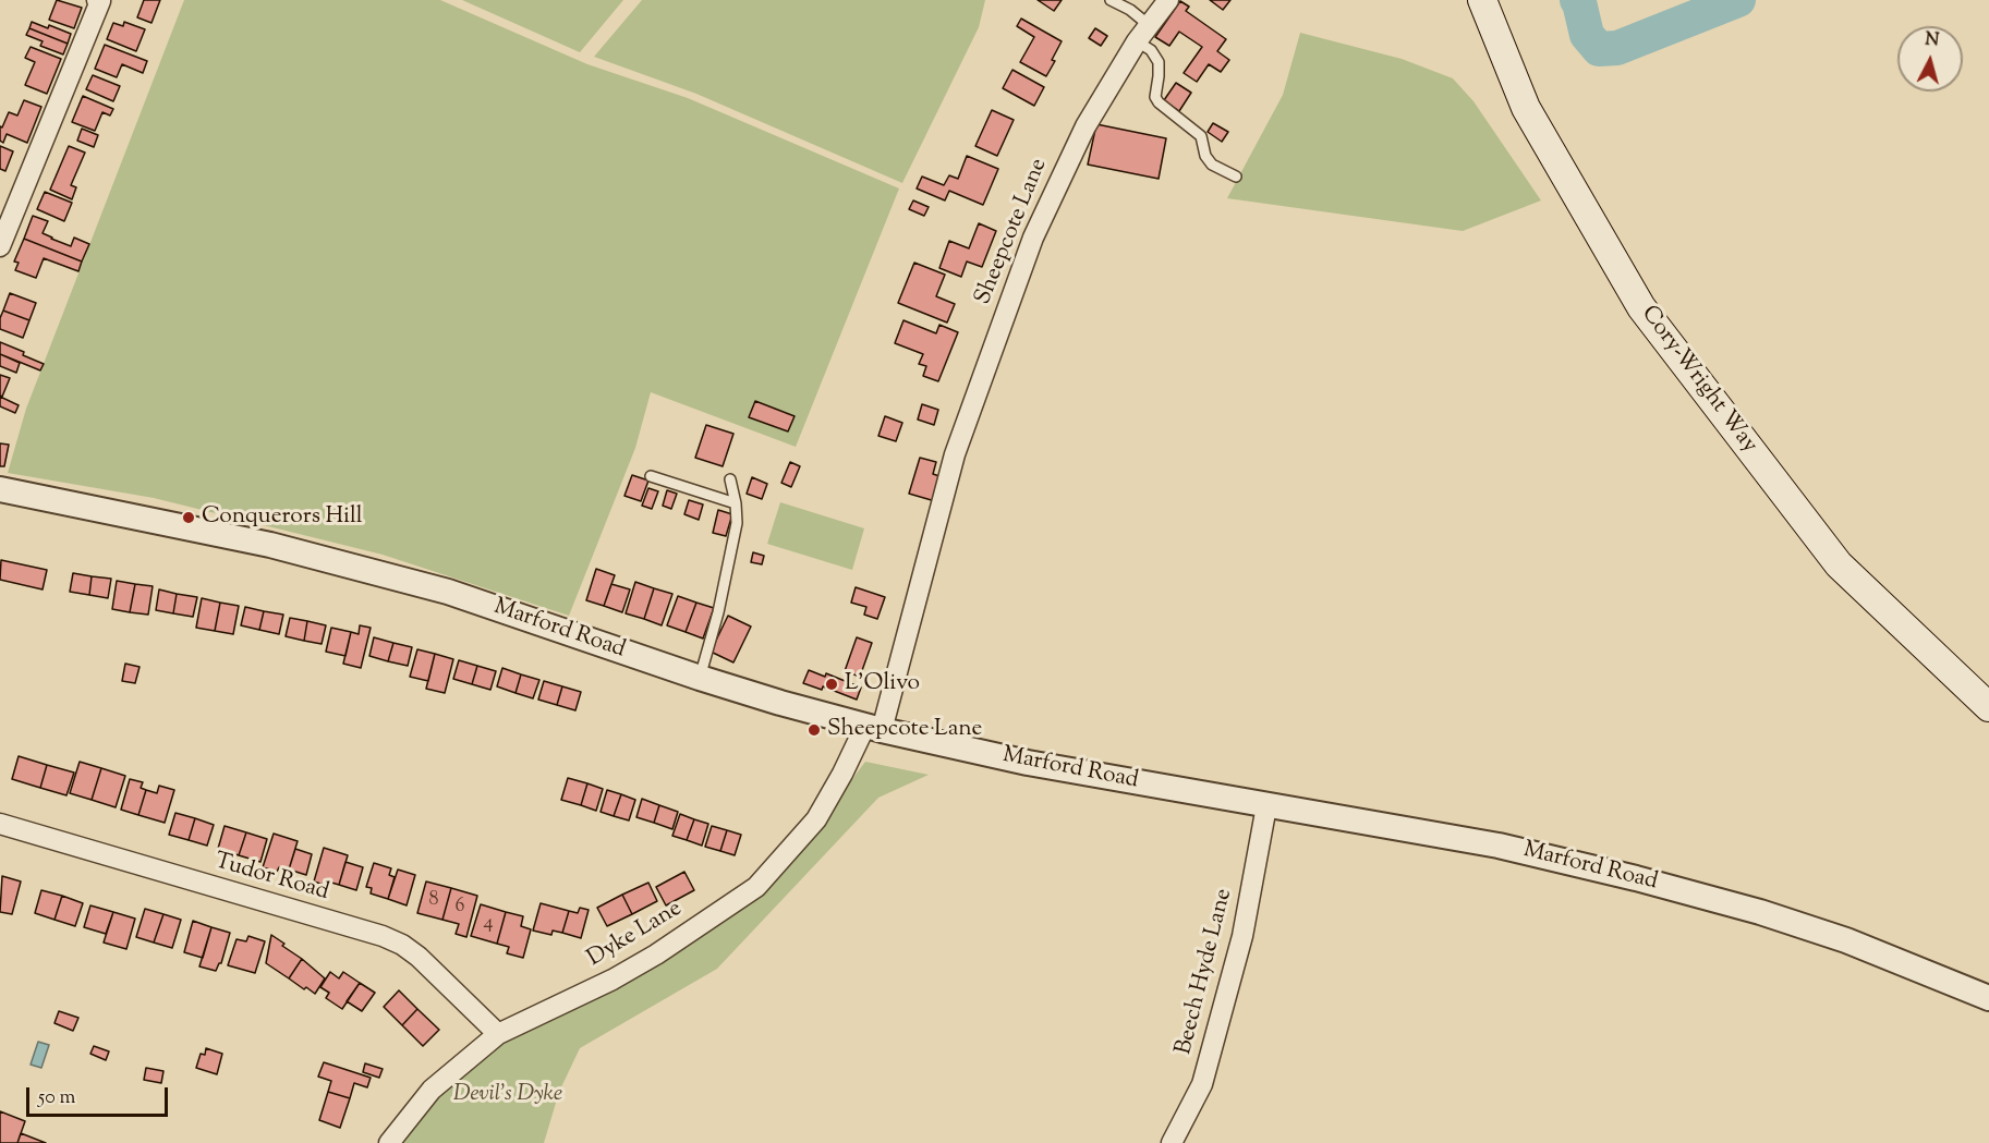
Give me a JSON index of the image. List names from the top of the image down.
{
  "streets": {
    "main road": ["Cory-Wright Way"],
    "street": [
      "Sheepcote Lane",
      "Marford Road",
      "Tudor Road",
      "Dyke Lane",
      "Beech Hyde Lane"
    ]
  },
  "crossings": [
    ["Sheepcote Lane", "Marford Road"],
    ["Sheepcote Lane", "Dyke Lane"],
    ["Marford Road", "Dyke Lane"],
    ["Marford Road", "Beech Hyde Lane"],
    ["Tudor Road", "Dyke Lane"]
  ],
  "parks": ["Devil's Dyke"],
  "places": ["Conquerors Hill", "L'Olivo", "Sheepcote Lane"],
  "house_numbers": ["8", "6", "4"],
  "scale_bar": "50 m",
  "north": "top"
}
